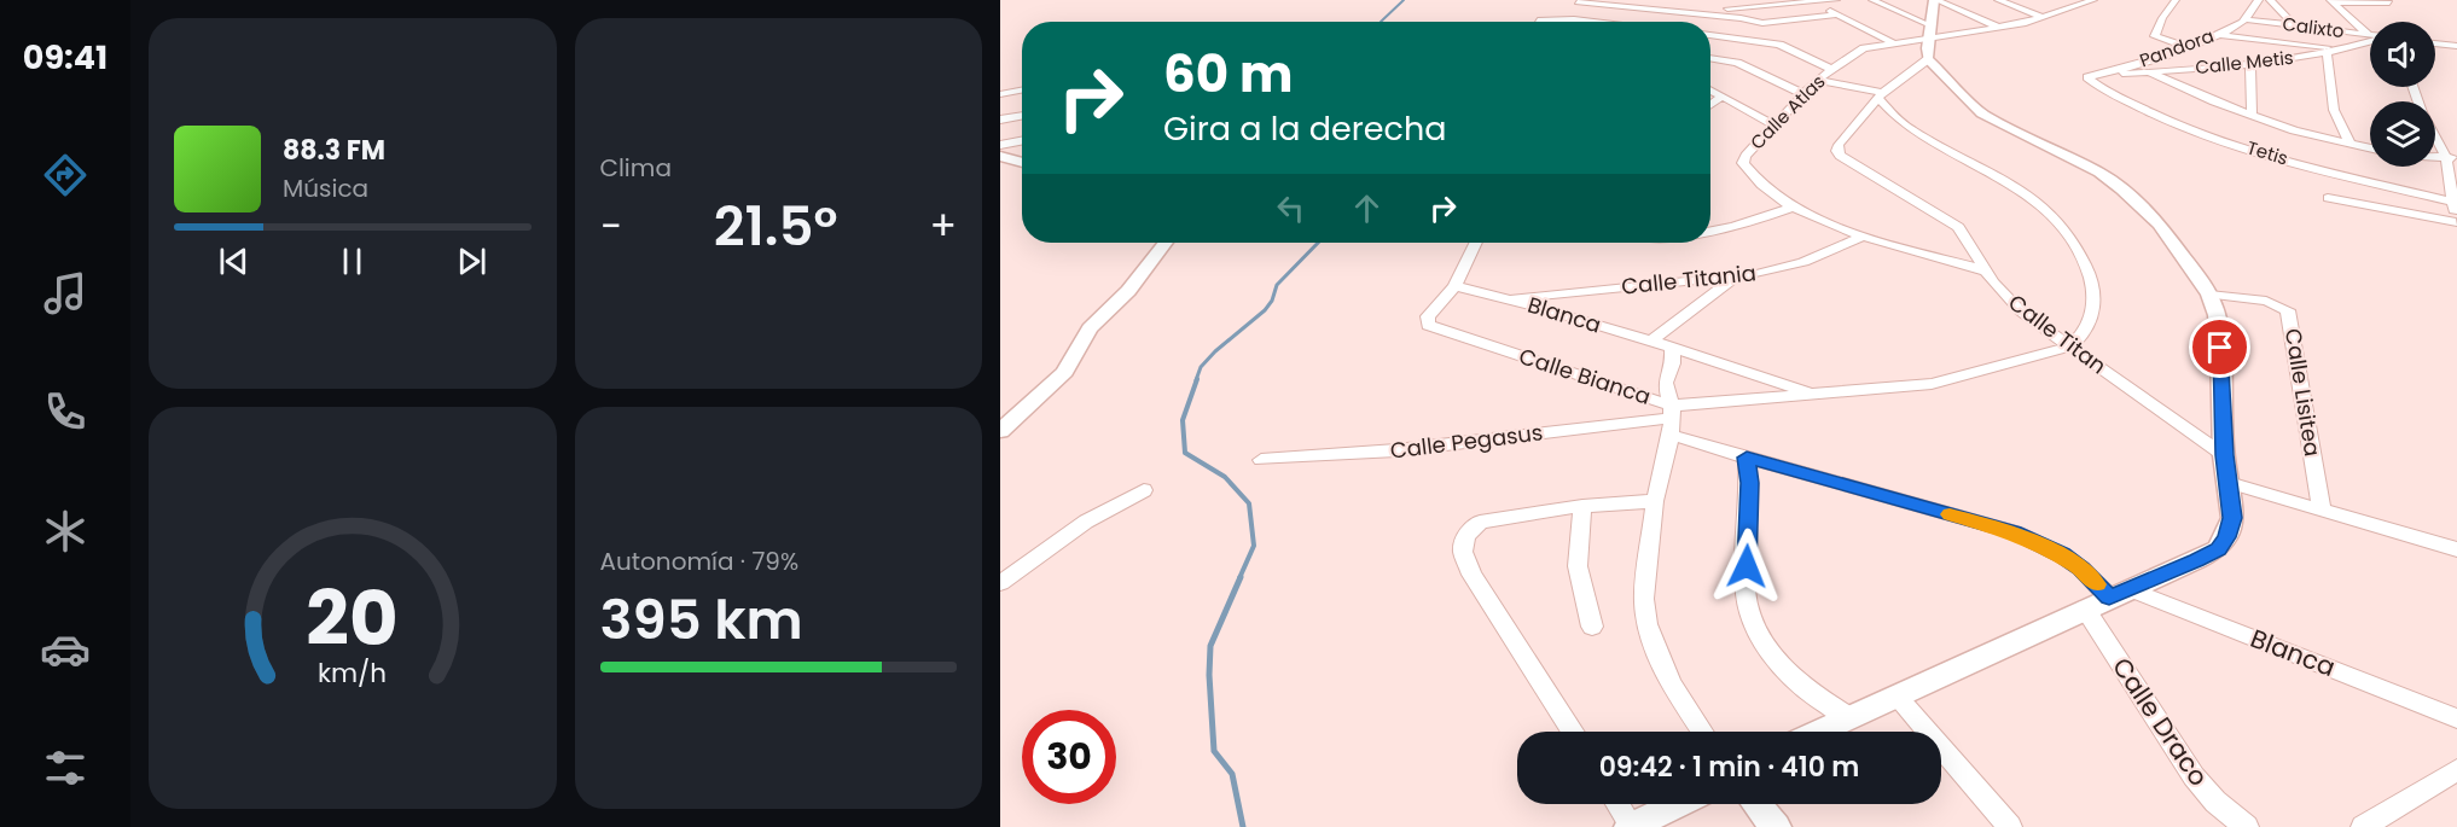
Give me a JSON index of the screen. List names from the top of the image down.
{
  "streets": {
    "street": [
      "Calixto",
      "Pandora",
      "Calle Metis",
      "Calle Atlas",
      "Tetis",
      "Calle Titania",
      "Blanca",
      "Calle Titan",
      "Calle Bianca",
      "Calle Lisitea",
      "Calle Pegasus",
      "Calle Draco"
    ]
  },
  "crossings": [
    ["Calixto", "Pandora"],
    ["Pandora", "Calle Metis"],
    ["Pandora", "Tetis"],
    ["Calle Atlas", "Calle Titania"],
    ["Calle Atlas", "Calle Titan"],
    ["Calle Titania", "Blanca"],
    ["Blanca", "Calle Bianca"],
    ["Blanca", "Calle Pegasus"],
    ["Calle Bianca", "Calle Pegasus"]
  ],
  "page": {
    "tabs": "09:41",
    "tile": [
      "Clima",
      ["Autonomía · 79%", "395 km"]
    ],
    "turn": ["60 m", "Gira a la derecha"],
    "song": ["88.3 FM", "Música"],
    "heat": ["−", "21.5°", "+"],
    "limit": "30",
    "trip": "09:42 · 1 min · 410 m",
    "gauge": ["20", "km/h"]
  }
}
